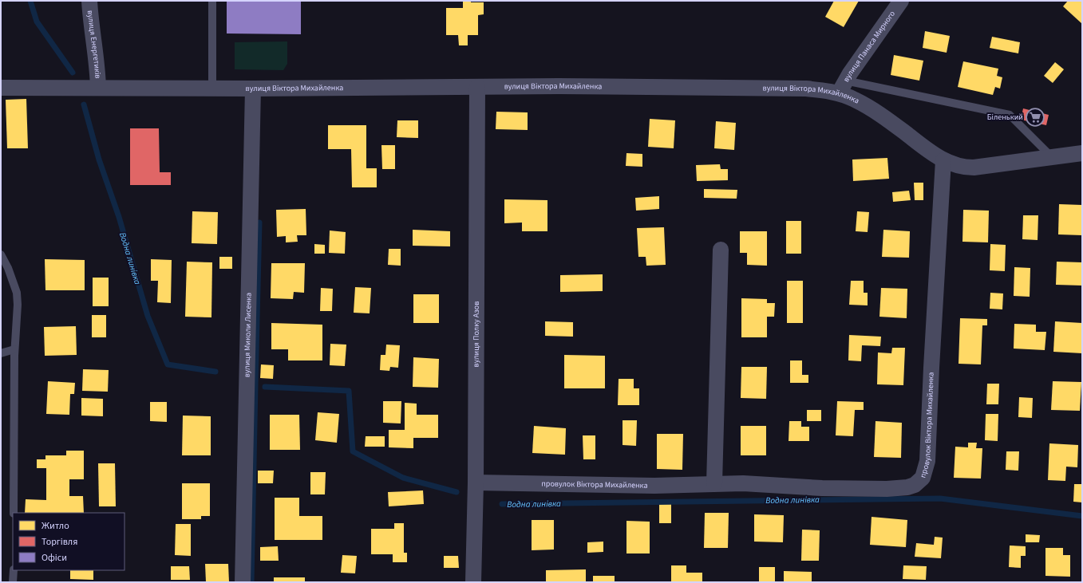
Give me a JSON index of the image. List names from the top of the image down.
{
  "streets": {
    "street": [
      "вулиця Енергетиків",
      "вулиця Панаса Мирного",
      "вулиця Віктора Михайленка",
      "вулиця Миколи Лисенка",
      "вулиця Полку Азов",
      "провулок Віктора Михайленка"
    ]
  },
  "crossings": [
    ["вулиця Енергетиків", "вулиця Віктора Михайленка"],
    ["вулиця Панаса Мирного", "вулиця Віктора Михайленка"],
    ["вулиця Віктора Михайленка", "вулиця Миколи Лисенка"],
    ["вулиця Віктора Михайленка", "вулиця Полку Азов"],
    ["вулиця Віктора Михайленка", "провулок Віктора Михайленка"],
    ["вулиця Полку Азов", "провулок Віктора Михайленка"]
  ],
  "water": ["Водна линівка"],
  "places": {
    "supermarket": ["Біленький"]
  },
  "legend": ["Житло", "Торгівля", "Офіси"]
}
